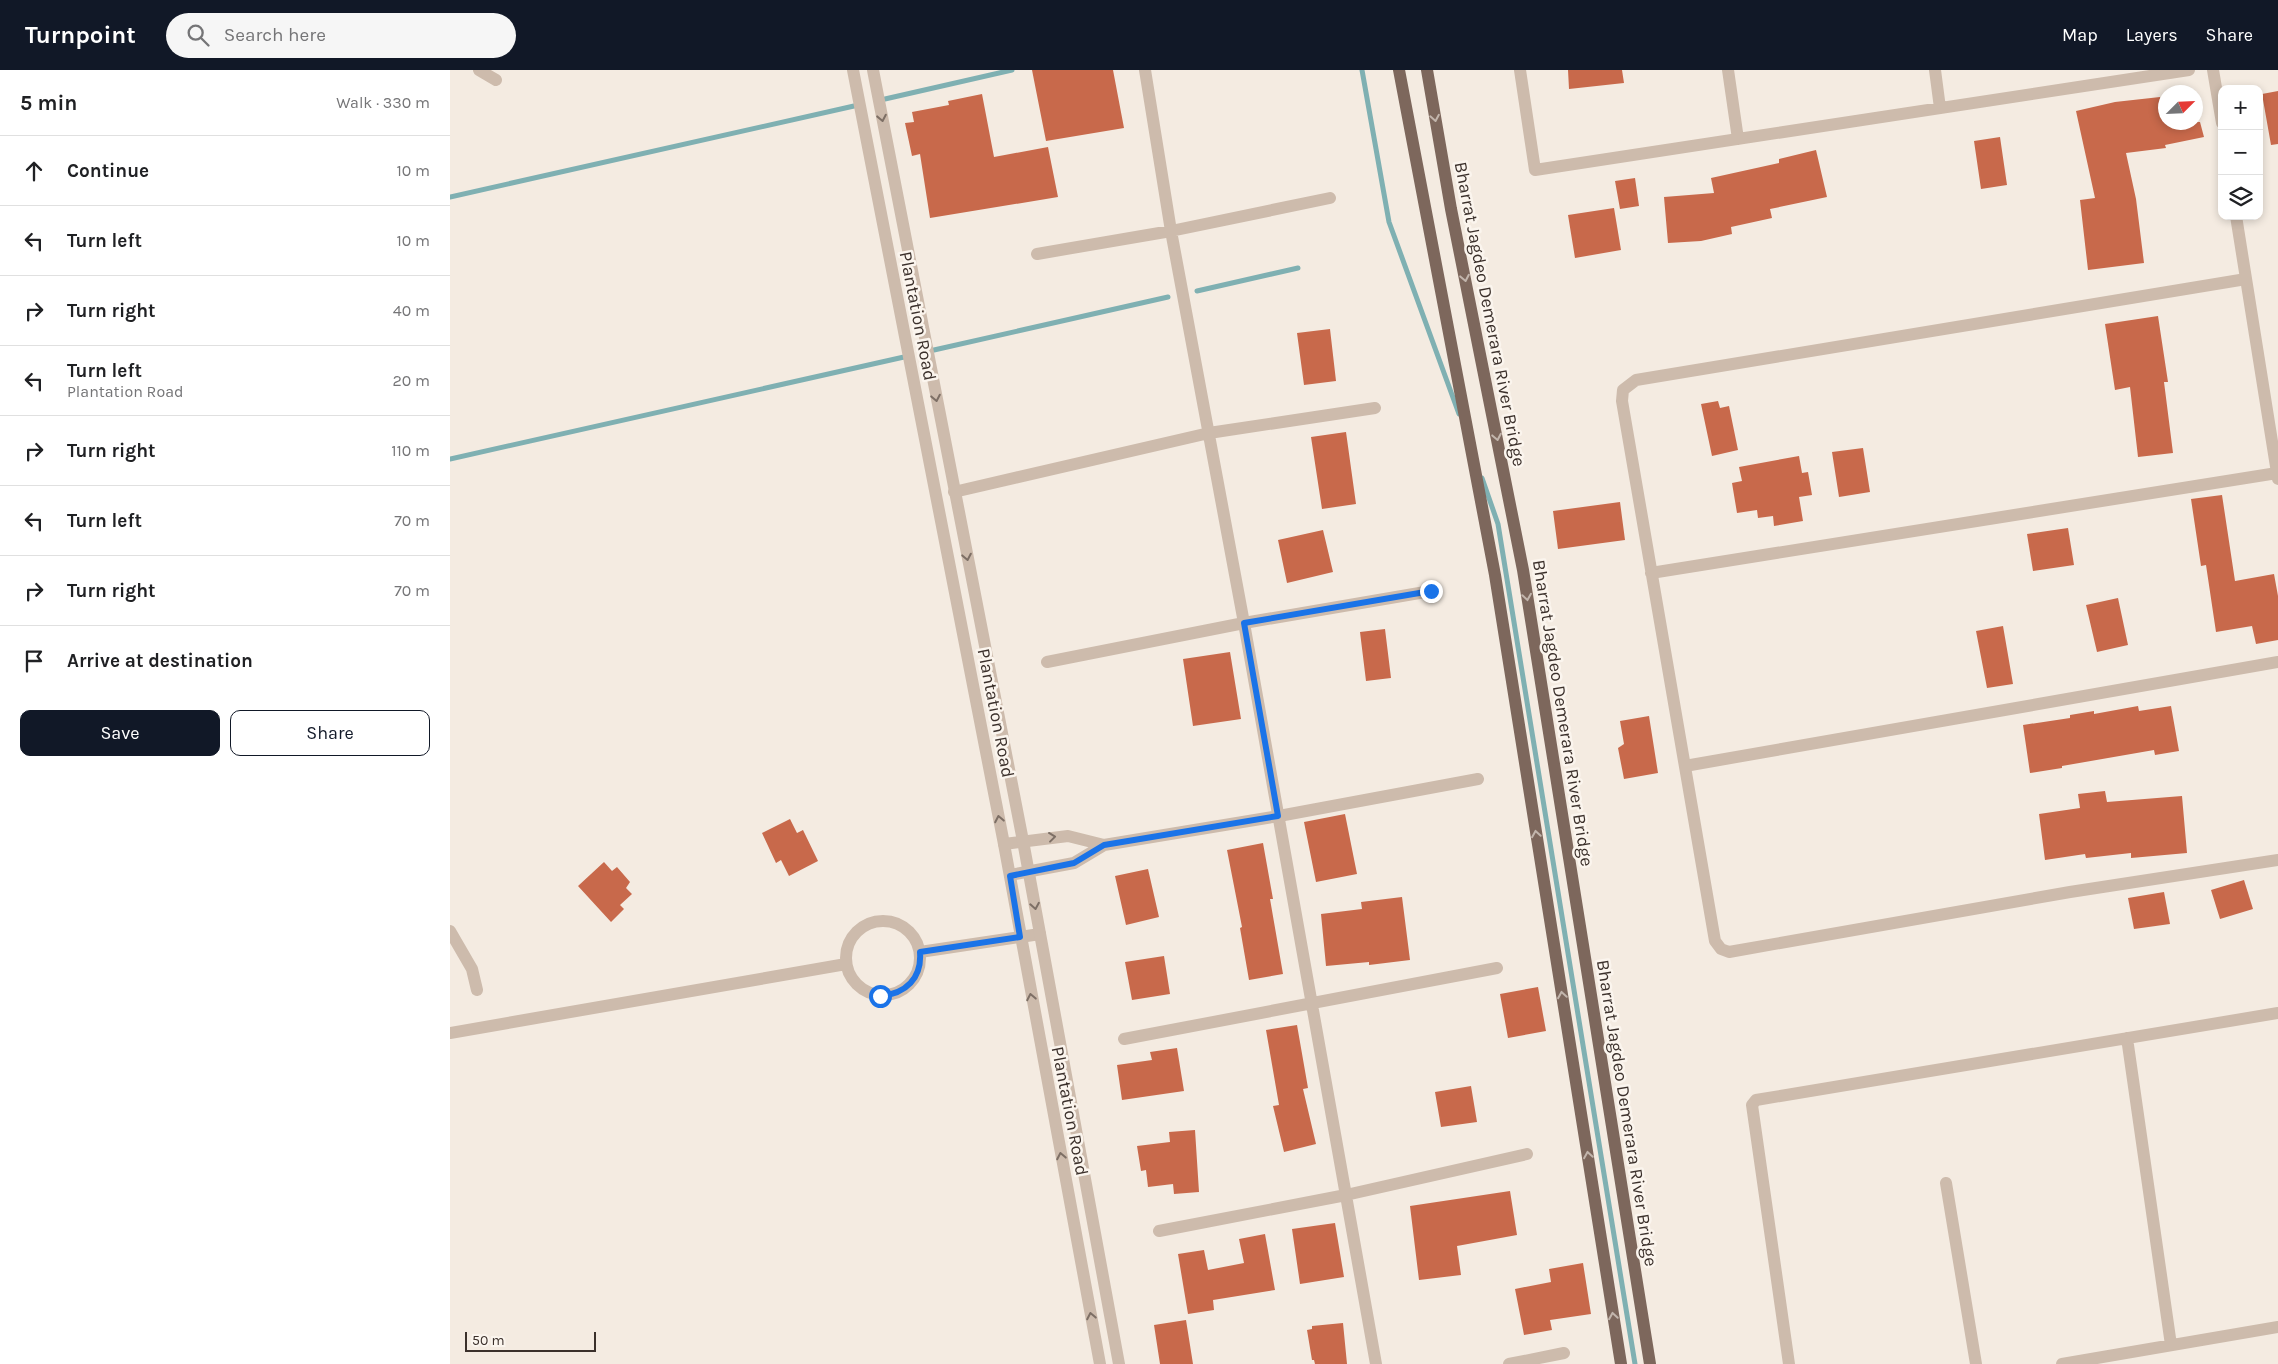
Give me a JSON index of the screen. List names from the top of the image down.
{
  "streets": {
    "main road": ["Bharrat Jagdeo Demerara River Bridge"],
    "street": ["Plantation Road"]
  },
  "scale_bar": "50 m",
  "north": "top right",
  "page": {
    "header": "Turnpoint",
    "search": "Search here",
    "nav": ["Map", "Layers", "Share"],
    "heading": ["5 min", "Walk · 330 m"],
    "map_buttons": ["+", "−"],
    "list": [
      ["Continue", "10 m"],
      ["Turn left", "10 m"],
      ["Turn right", "40 m"],
      ["Turn left", "Plantation Road", "20 m"],
      ["Turn right", "110 m"],
      ["Turn left", "70 m"],
      ["Turn right", "70 m"],
      "Arrive at destination"
    ],
    "buttons": ["Save", "Share"],
    "scale": "50 m"
  }
}
